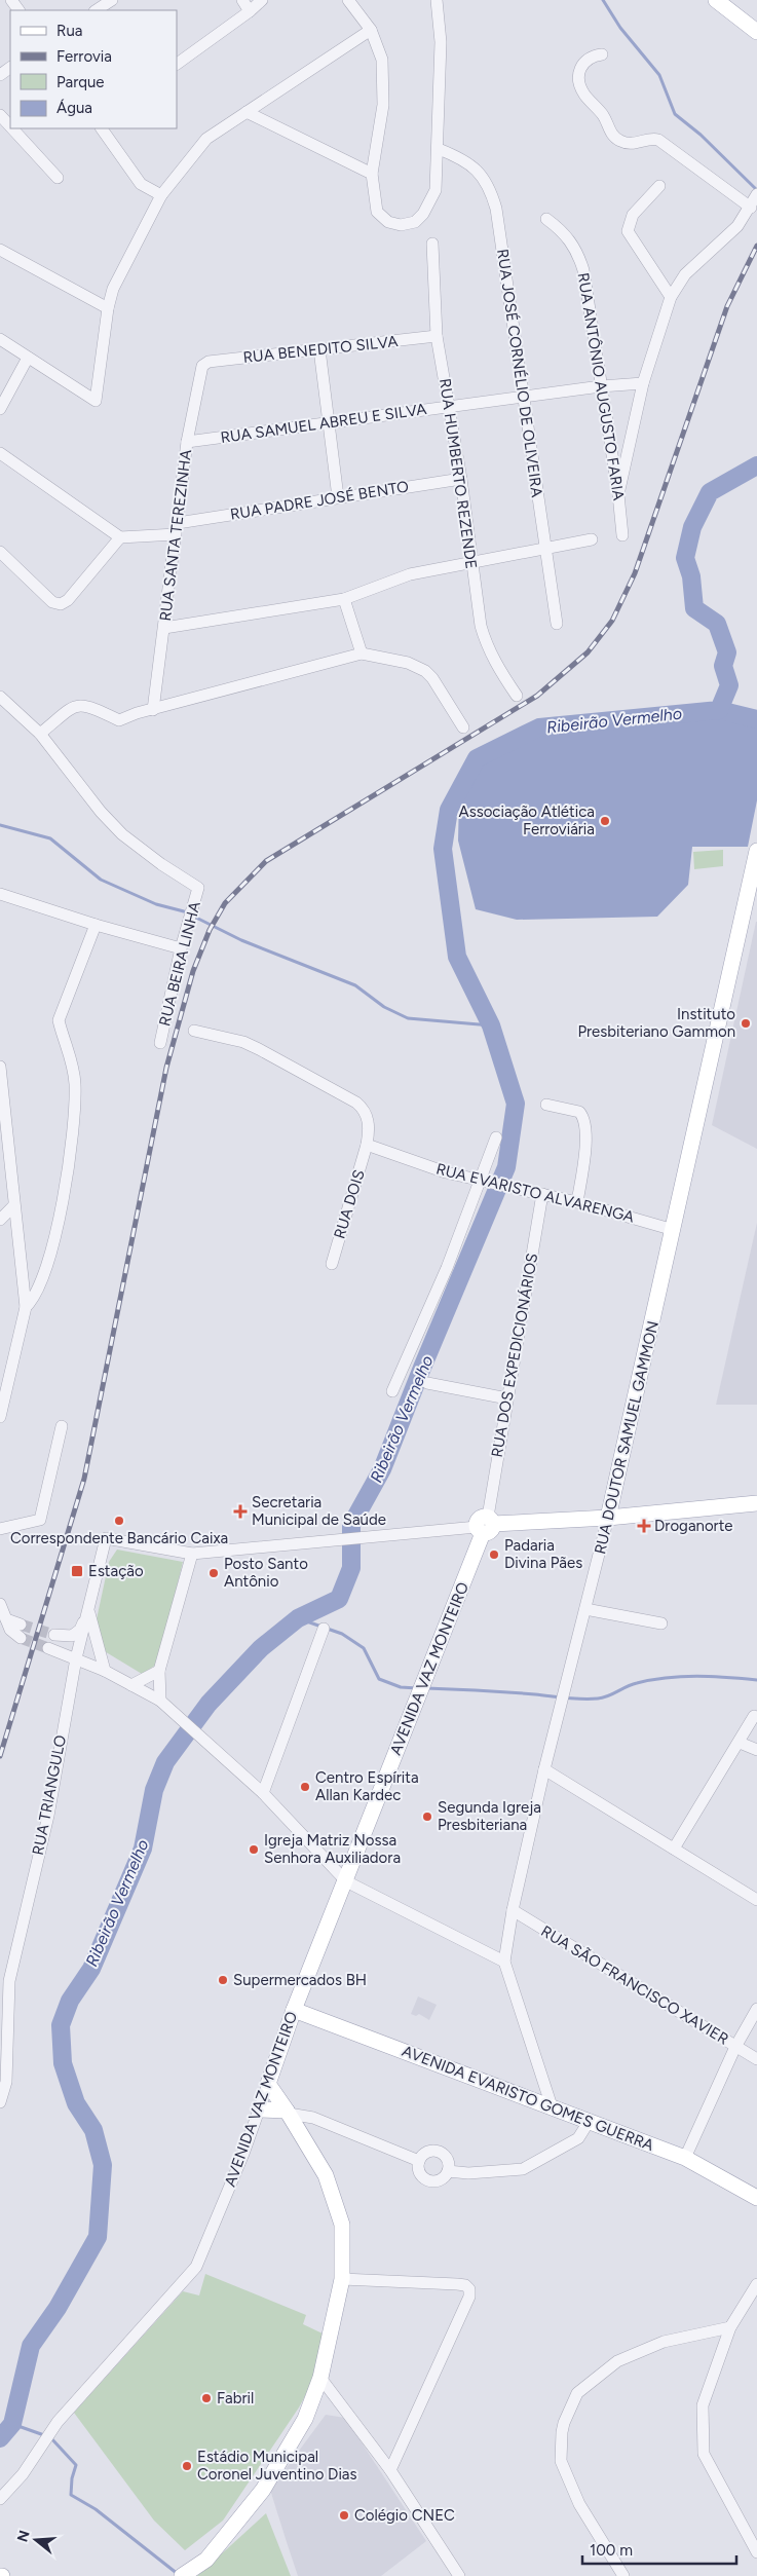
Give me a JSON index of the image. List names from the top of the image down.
{
  "streets": {
    "main road": ["RUA DOUTOR SAMUEL GAMMON", "AVENIDA VAZ MONTEIRO", "AVENIDA EVARISTO GOMES GUERRA"],
    "street": [
      "RUA BENEDITO SILVA",
      "RUA JOSÉ CORNÉLIO DE OLIVEIRA",
      "RUA ANTÔNIO AUGUSTO FARIA",
      "RUA SAMUEL ABREU E SILVA",
      "RUA HUMBERTO REZENDE",
      "RUA PADRE JOSÉ BENTO",
      "RUA SANTA TEREZINHA",
      "RUA BEIRA LINHA",
      "RUA EVARISTO ALVARENGA",
      "RUA DOIS",
      "RUA DOS EXPEDICIONÁRIOS",
      "RUA TRIANGULO",
      "RUA SÃO FRANCISCO XAVIER"
    ]
  },
  "crossings": [
    ["RUA BENEDITO SILVA", "RUA HUMBERTO REZENDE"],
    ["RUA BENEDITO SILVA", "RUA SANTA TEREZINHA"],
    ["RUA JOSÉ CORNÉLIO DE OLIVEIRA", "RUA SAMUEL ABREU E SILVA"],
    ["RUA ANTÔNIO AUGUSTO FARIA", "RUA SAMUEL ABREU E SILVA"],
    ["RUA SAMUEL ABREU E SILVA", "RUA HUMBERTO REZENDE"],
    ["RUA SAMUEL ABREU E SILVA", "RUA SANTA TEREZINHA"],
    ["RUA HUMBERTO REZENDE", "RUA PADRE JOSÉ BENTO"],
    ["RUA PADRE JOSÉ BENTO", "RUA SANTA TEREZINHA"],
    ["RUA EVARISTO ALVARENGA", "RUA DOIS"],
    ["RUA EVARISTO ALVARENGA", "RUA DOS EXPEDICIONÁRIOS"],
    ["RUA EVARISTO ALVARENGA", "RUA DOUTOR SAMUEL GAMMON"],
    ["RUA DOS EXPEDICIONÁRIOS", "AVENIDA VAZ MONTEIRO"],
    ["RUA DOUTOR SAMUEL GAMMON", "RUA SÃO FRANCISCO XAVIER"],
    ["RUA DOUTOR SAMUEL GAMMON", "AVENIDA EVARISTO GOMES GUERRA"],
    ["AVENIDA VAZ MONTEIRO", "AVENIDA EVARISTO GOMES GUERRA"]
  ],
  "water": ["Ribeirão Vermelho"],
  "places": {
    "other": [
      "Associação Atlética Ferroviária",
      "Instituto Presbiteriano Gammon",
      "Correspondente Bancário Caixa",
      "Padaria Divina Pães",
      "Posto Santo Antônio",
      "Centro Espírita Allan Kardec",
      "Segunda Igreja Presbiteriana",
      "Igreja Matriz Nossa Senhora Auxiliadora",
      "Supermercados BH",
      "Fabril",
      "Estádio Municipal Coronel Juventino Dias",
      "Colégio CNEC"
    ],
    "health": ["Secretaria Municipal de Saúde", "Droganorte"],
    "transit": ["Estação"]
  },
  "legend": [
    "Rua",
    "Ferrovia",
    "Parque",
    "Água"
  ],
  "scale_bar": "100 m",
  "north": "left"
}
